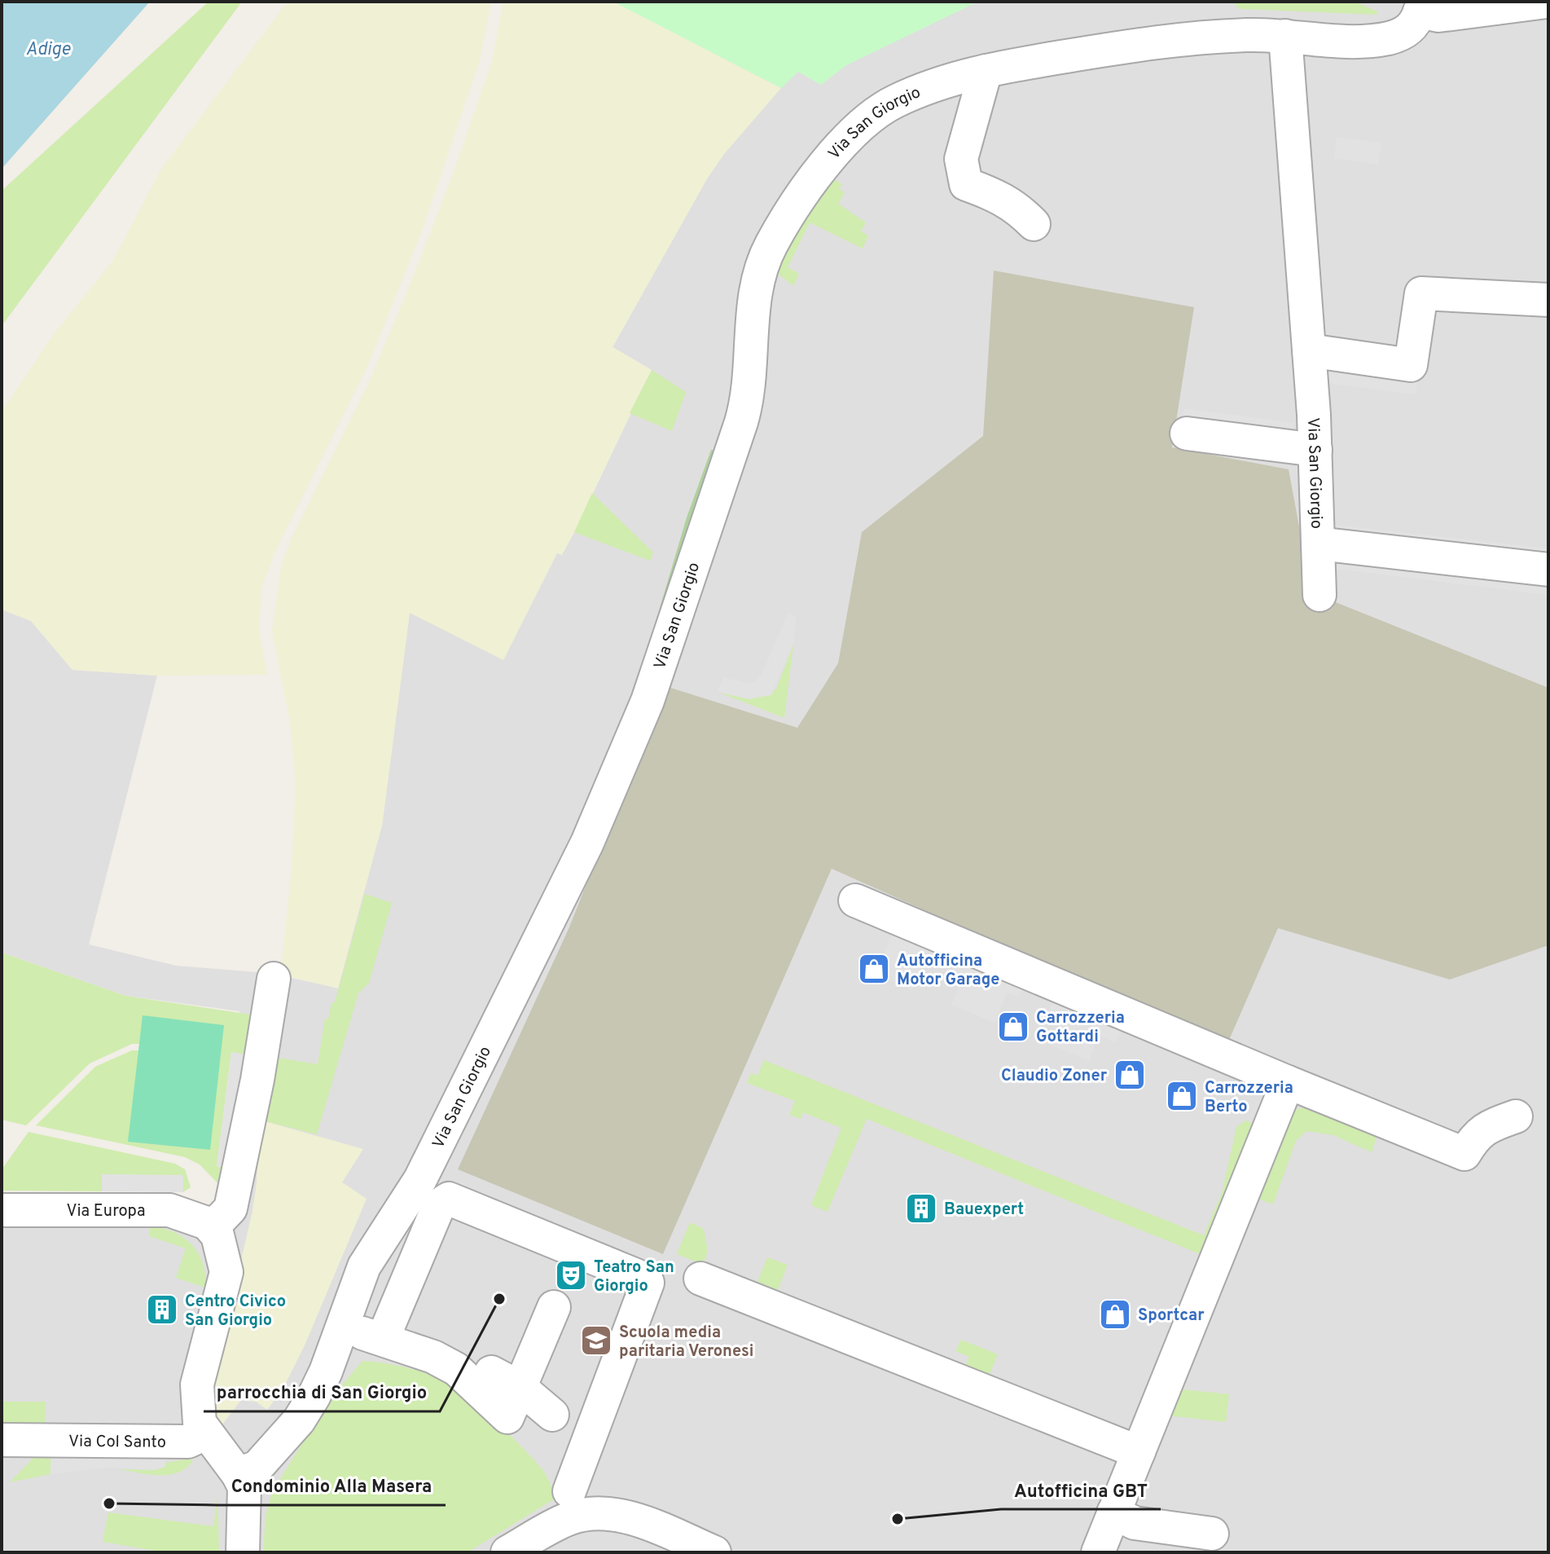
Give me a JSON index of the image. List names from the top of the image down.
{
  "streets": {
    "street": ["Via San Giorgio", "Via Europa", "Via Col Santo"]
  },
  "water": ["Adige"],
  "places": {
    "shop": [
      "Autofficina Motor Garage",
      "Carrozzeria Gottardi",
      "Claudio Zoner",
      "Carrozzeria Berto",
      "Sportcar"
    ],
    "building": ["Bauexpert", "Centro Civico San Giorgio"],
    "theatre": ["Teatro San Giorgio"],
    "other": ["parrocchia di San Giorgio", "Condominio Alla Masera", "Autofficina GBT"],
    "school or university": ["Scuola media paritaria Veronesi"]
  }
}
